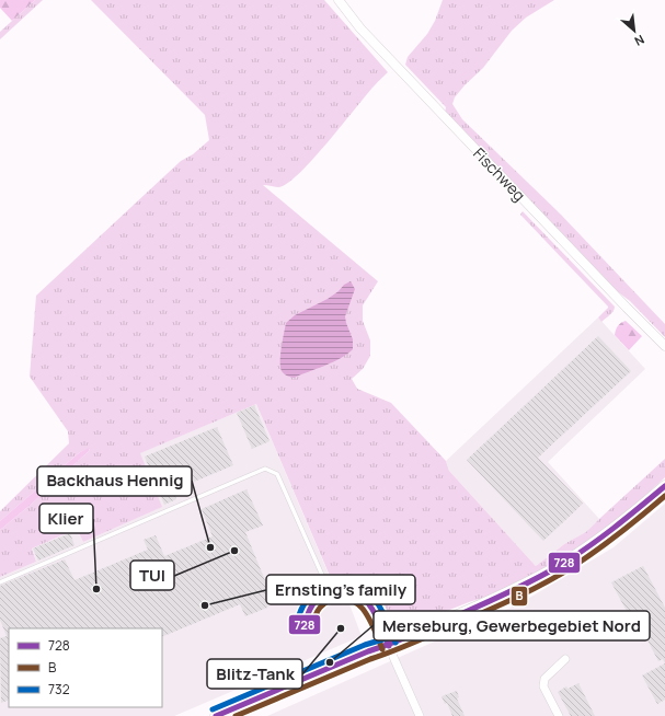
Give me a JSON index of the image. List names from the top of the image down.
{
  "streets": {
    "street": ["Fischweg"]
  },
  "places": [
    "Backhaus Hennig",
    "TUI",
    "Klier",
    "Ernsting's family",
    "Blitz-Tank",
    "Merseburg, Gewerbegebiet Nord"
  ],
  "lines": ["transit line 728", "transit line B", "transit line 732"],
  "legend": ["728", "B", "732"],
  "north": "bottom right"
}
